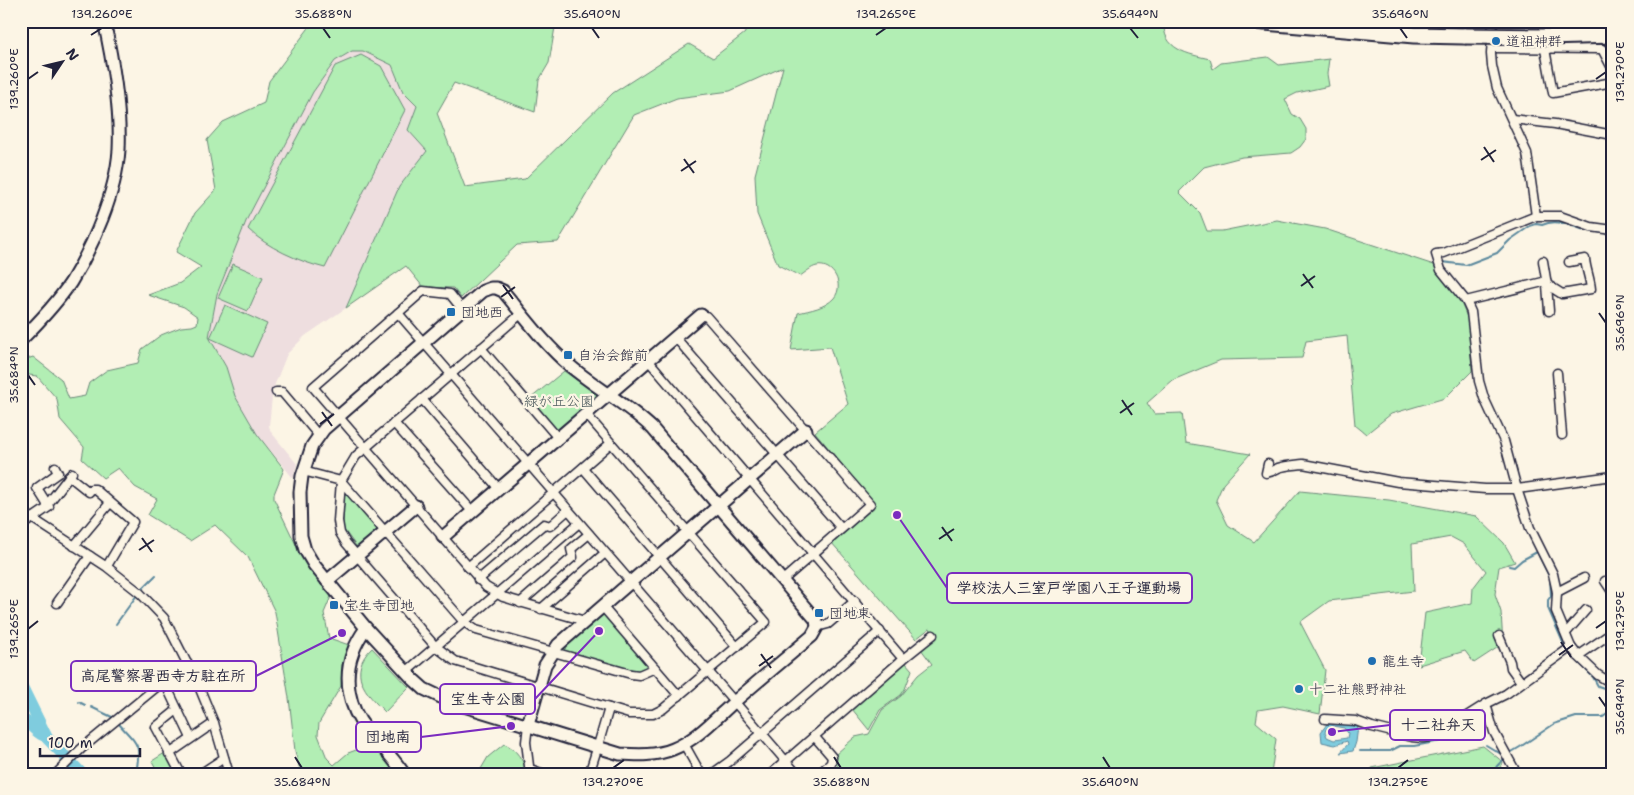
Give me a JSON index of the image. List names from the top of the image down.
{
  "parks": ["緑が丘公園"],
  "places": {
    "other": [
      "道祖神群",
      "学校法人三室戸学園八王子運動場",
      "宝生寺公園",
      "高尾警察署西寺方駐在所",
      "龍生寺",
      "十二社熊野神社",
      "団地南",
      "十二社弁天"
    ],
    "transit": [
      "団地西",
      "自治会館前",
      "宝生寺団地",
      "団地東"
    ]
  },
  "scale_bar": "100 m",
  "north": "top right",
  "coordinates": [
    "139.260°E",
    "35.688°N",
    "35.690°N",
    "139.265°E",
    "35.694°N",
    "35.696°N",
    "139.270°E",
    "35.684°N",
    "139.275°E"
  ]
}
